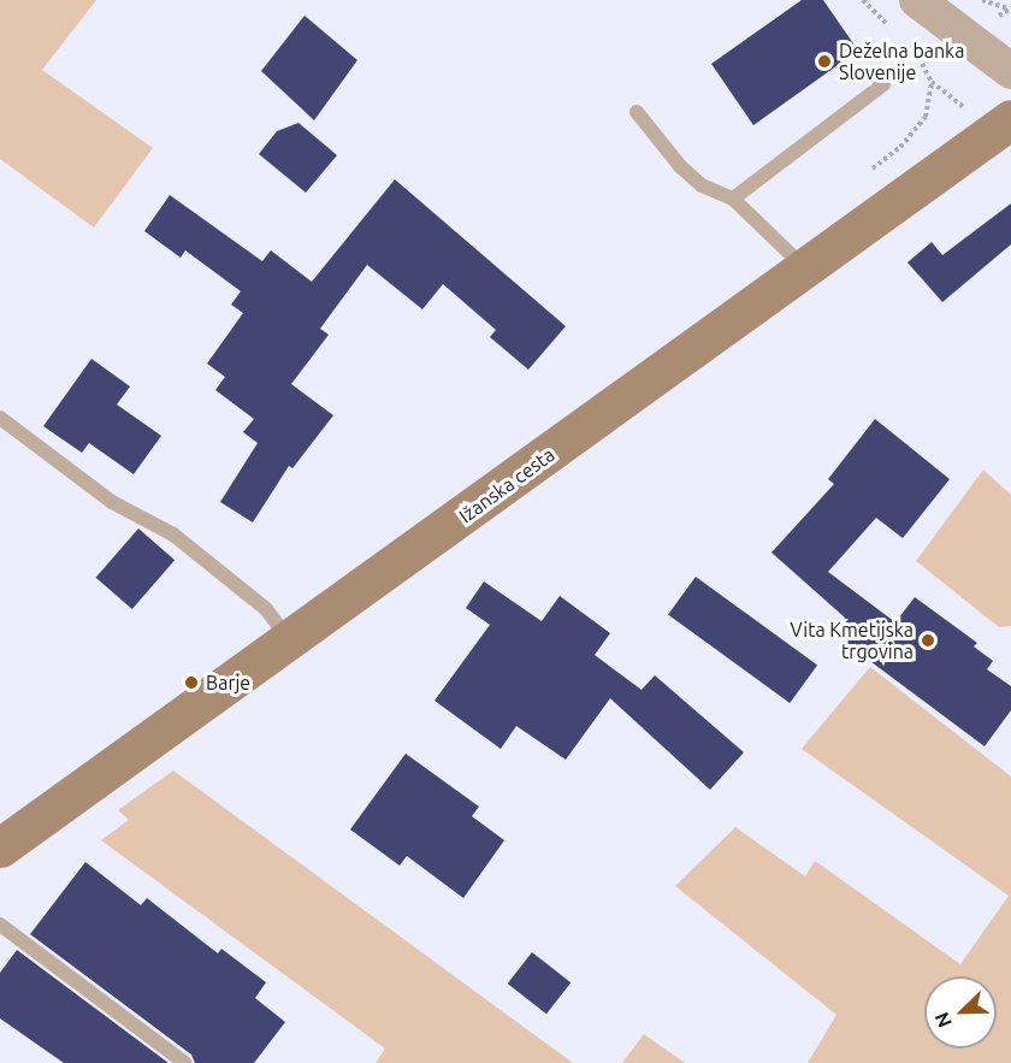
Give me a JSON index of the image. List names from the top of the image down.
{
  "streets": {
    "main road": ["Ižanska cesta"]
  },
  "places": ["Deželna banka Slovenije", "Vita Kmetijska trgovina", "Barje"],
  "north": "bottom left"
}
